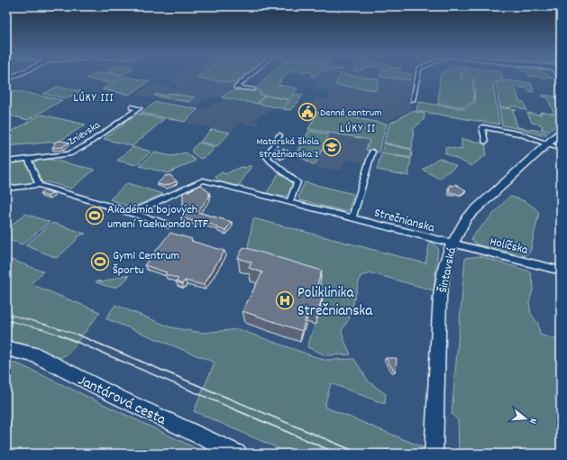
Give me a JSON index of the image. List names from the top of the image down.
{
  "streets": {
    "street": [
      "Znievska",
      "Strečnianska",
      "Holíčska",
      "Šintavská",
      "Jantárová cesta"
    ]
  },
  "crossings": [
    ["Strečnianska", "Holíčska"],
    ["Strečnianska", "Šintavská"],
    ["Holíčska", "Šintavská"]
  ],
  "districts": ["LÚKY III", "LÚKY II"],
  "places": {
    "public building": ["Denné centrum"],
    "school or university": ["Materská škola Strečnianska 2"],
    "sports": ["Akadémia bojových umení Taekwondo ITF", "Gym1 Centrum Športu"],
    "hospital": ["Poliklinika Strečnianska"]
  },
  "north": "right"
}
